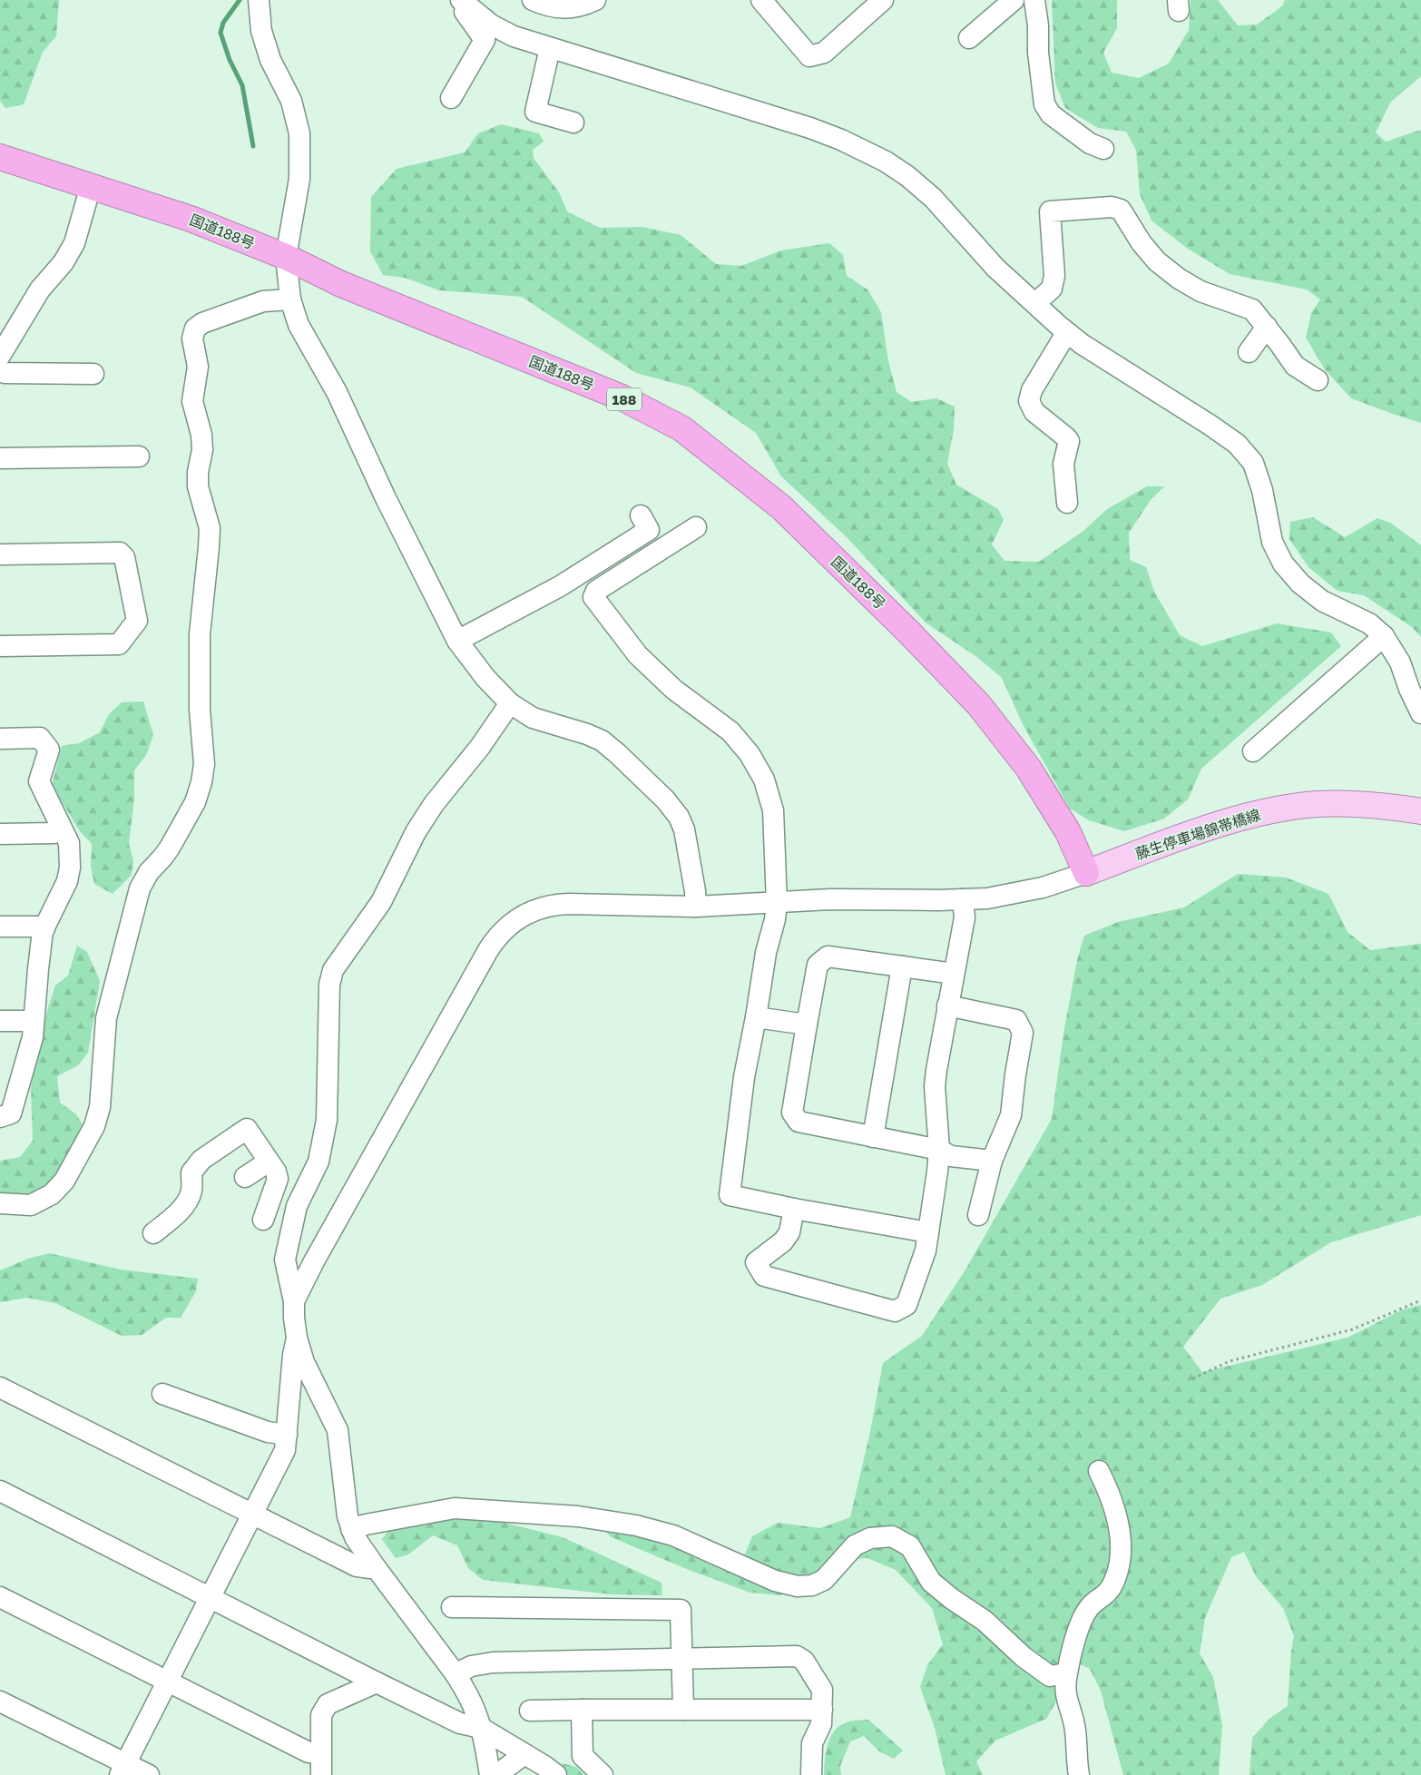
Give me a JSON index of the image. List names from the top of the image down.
{
  "streets": {
    "highway": ["国道188号", "188"],
    "main road": ["藤生停車場錦帯橋線"]
  },
  "crossings": [
    ["国道188号", "藤生停車場錦帯橋線"]
  ]
}
